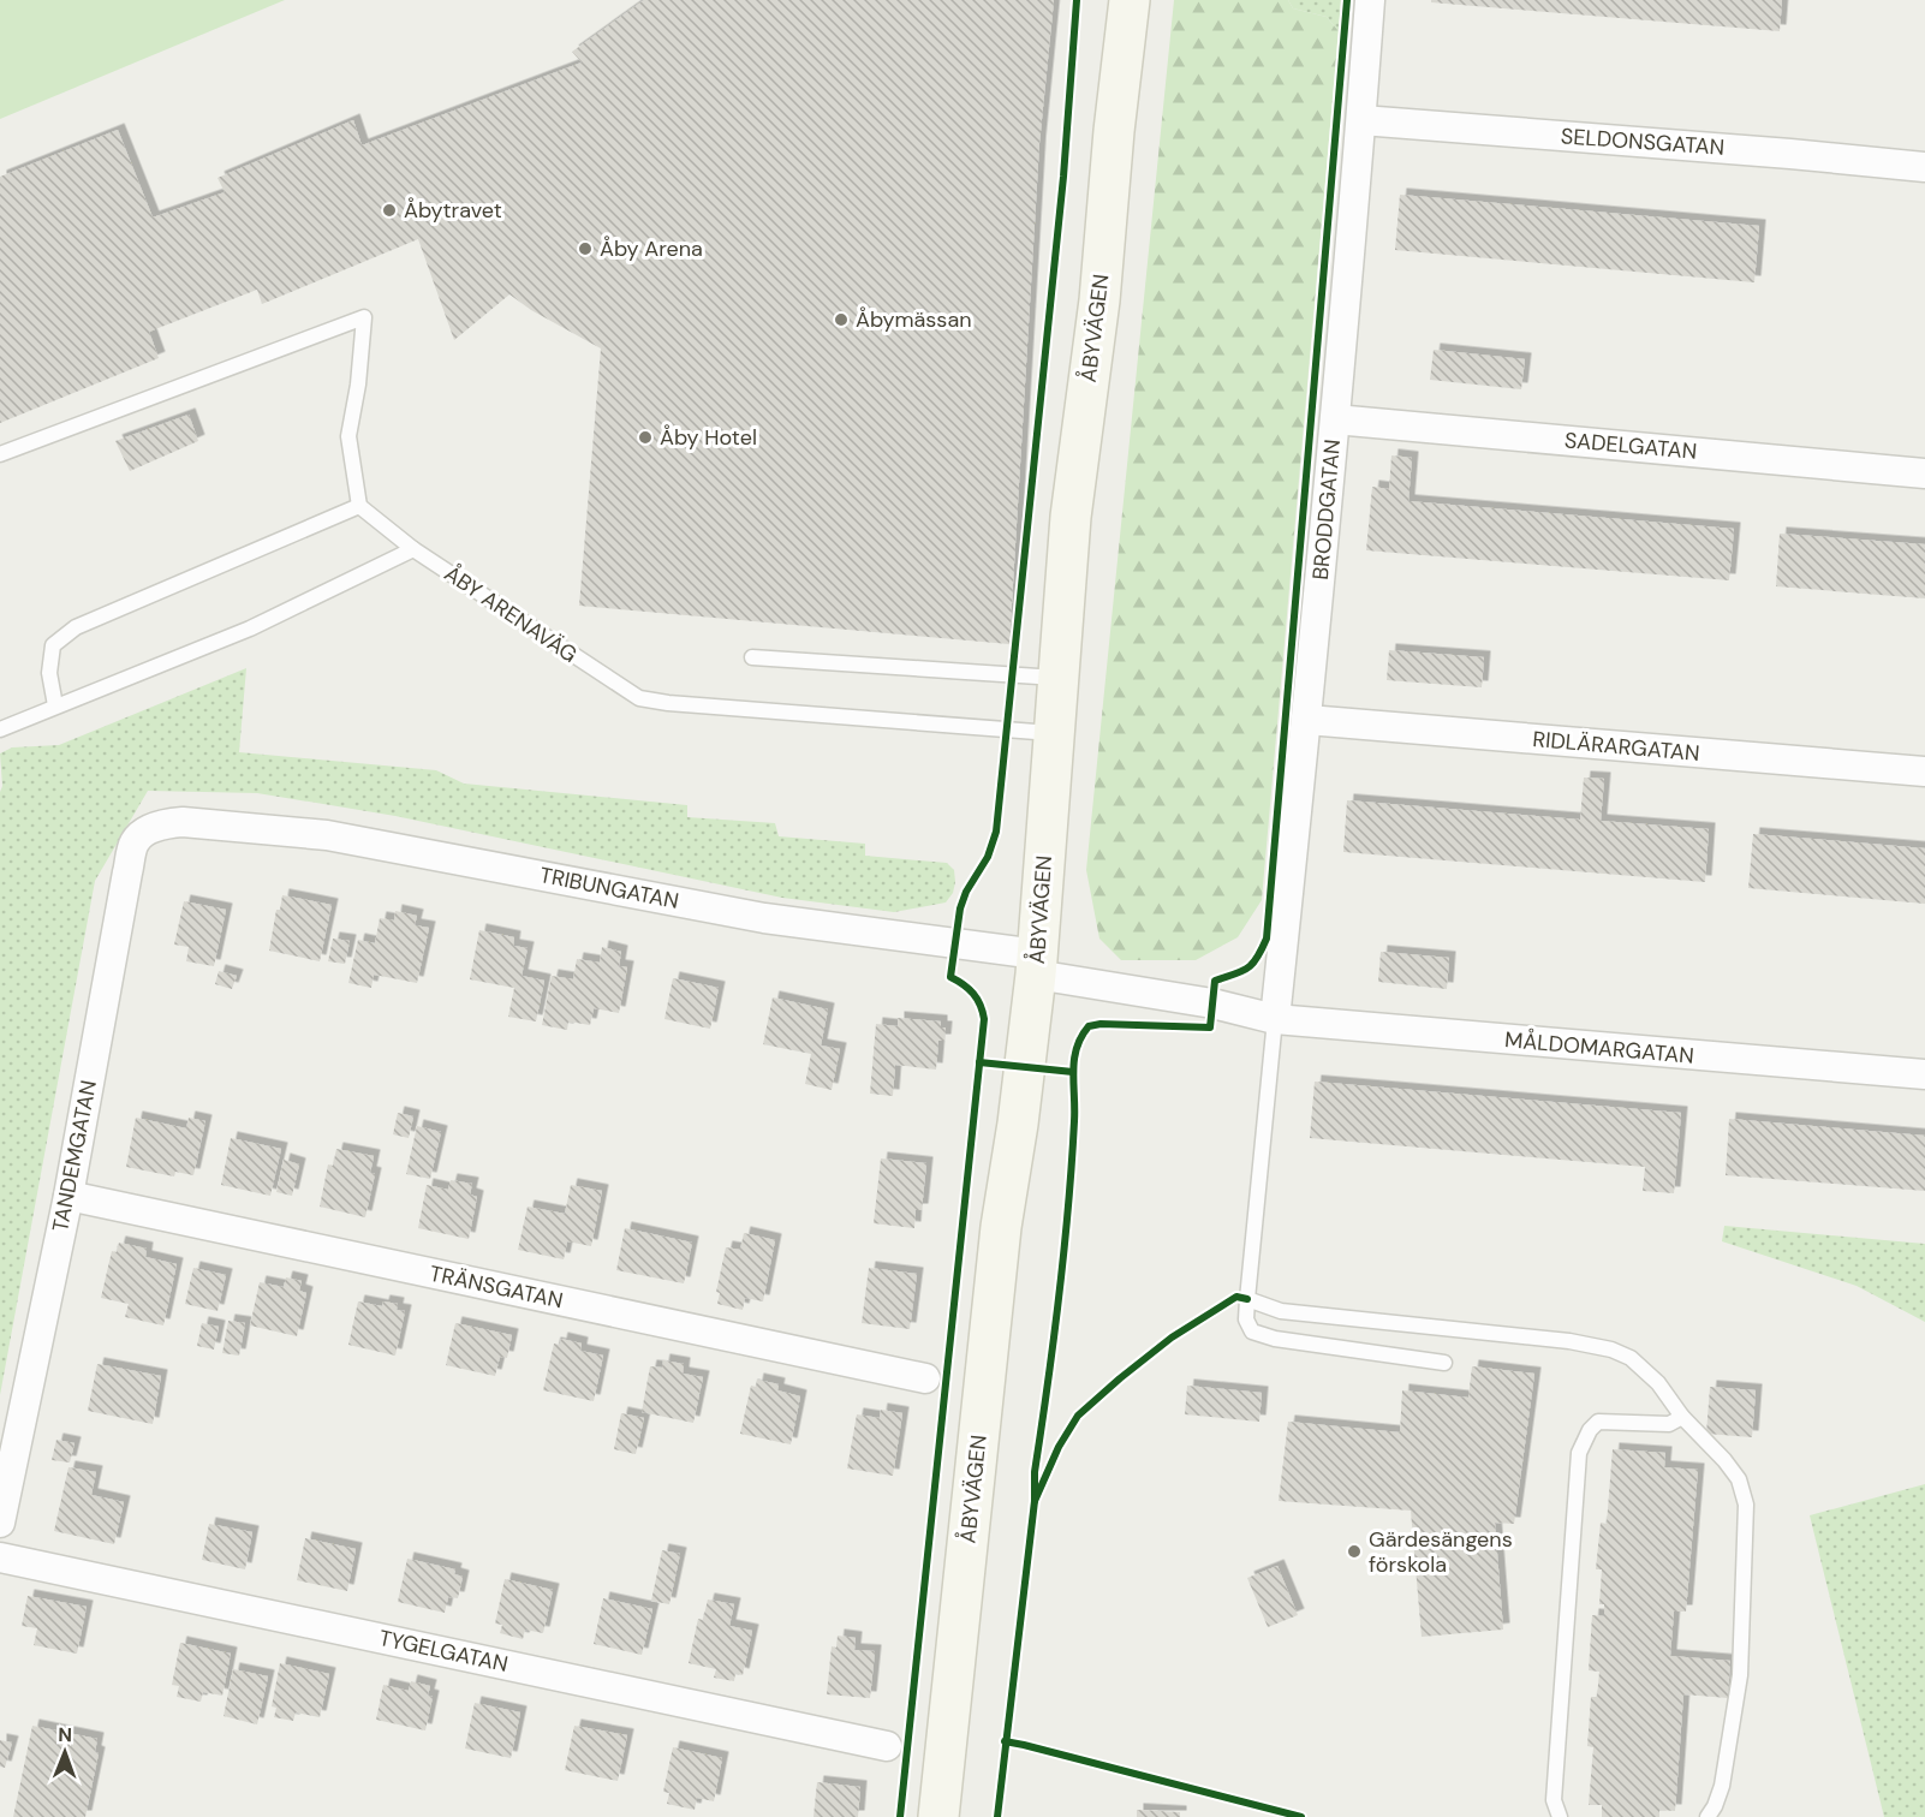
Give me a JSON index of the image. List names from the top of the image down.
{
  "streets": {
    "street": [
      "SELDONSGATAN",
      "ÅBYVÄGEN",
      "SADELGATAN",
      "BRODDGATAN",
      "RIDLÄRARGATAN",
      "TRIBUNGATAN",
      "MÅLDOMARGATAN",
      "TANDEMGATAN",
      "TRÄNSGATAN",
      "TYGELGATAN"
    ],
    "lane": ["ÅBY ARENAVÄG"]
  },
  "crossings": [
    ["SELDONSGATAN", "BRODDGATAN"],
    ["ÅBYVÄGEN", "ÅBY ARENAVÄG"],
    ["ÅBYVÄGEN", "TRIBUNGATAN"],
    ["ÅBYVÄGEN", "MÅLDOMARGATAN"],
    ["SADELGATAN", "BRODDGATAN"],
    ["BRODDGATAN", "RIDLÄRARGATAN"],
    ["BRODDGATAN", "MÅLDOMARGATAN"],
    ["TRIBUNGATAN", "MÅLDOMARGATAN"],
    ["TRIBUNGATAN", "TANDEMGATAN"],
    ["TANDEMGATAN", "TRÄNSGATAN"]
  ],
  "places": [
    "Åbytravet",
    "Åby Arena",
    "Åbymässan",
    "Åby Hotel",
    "Gärdesängens förskola"
  ],
  "north": "top"
}
